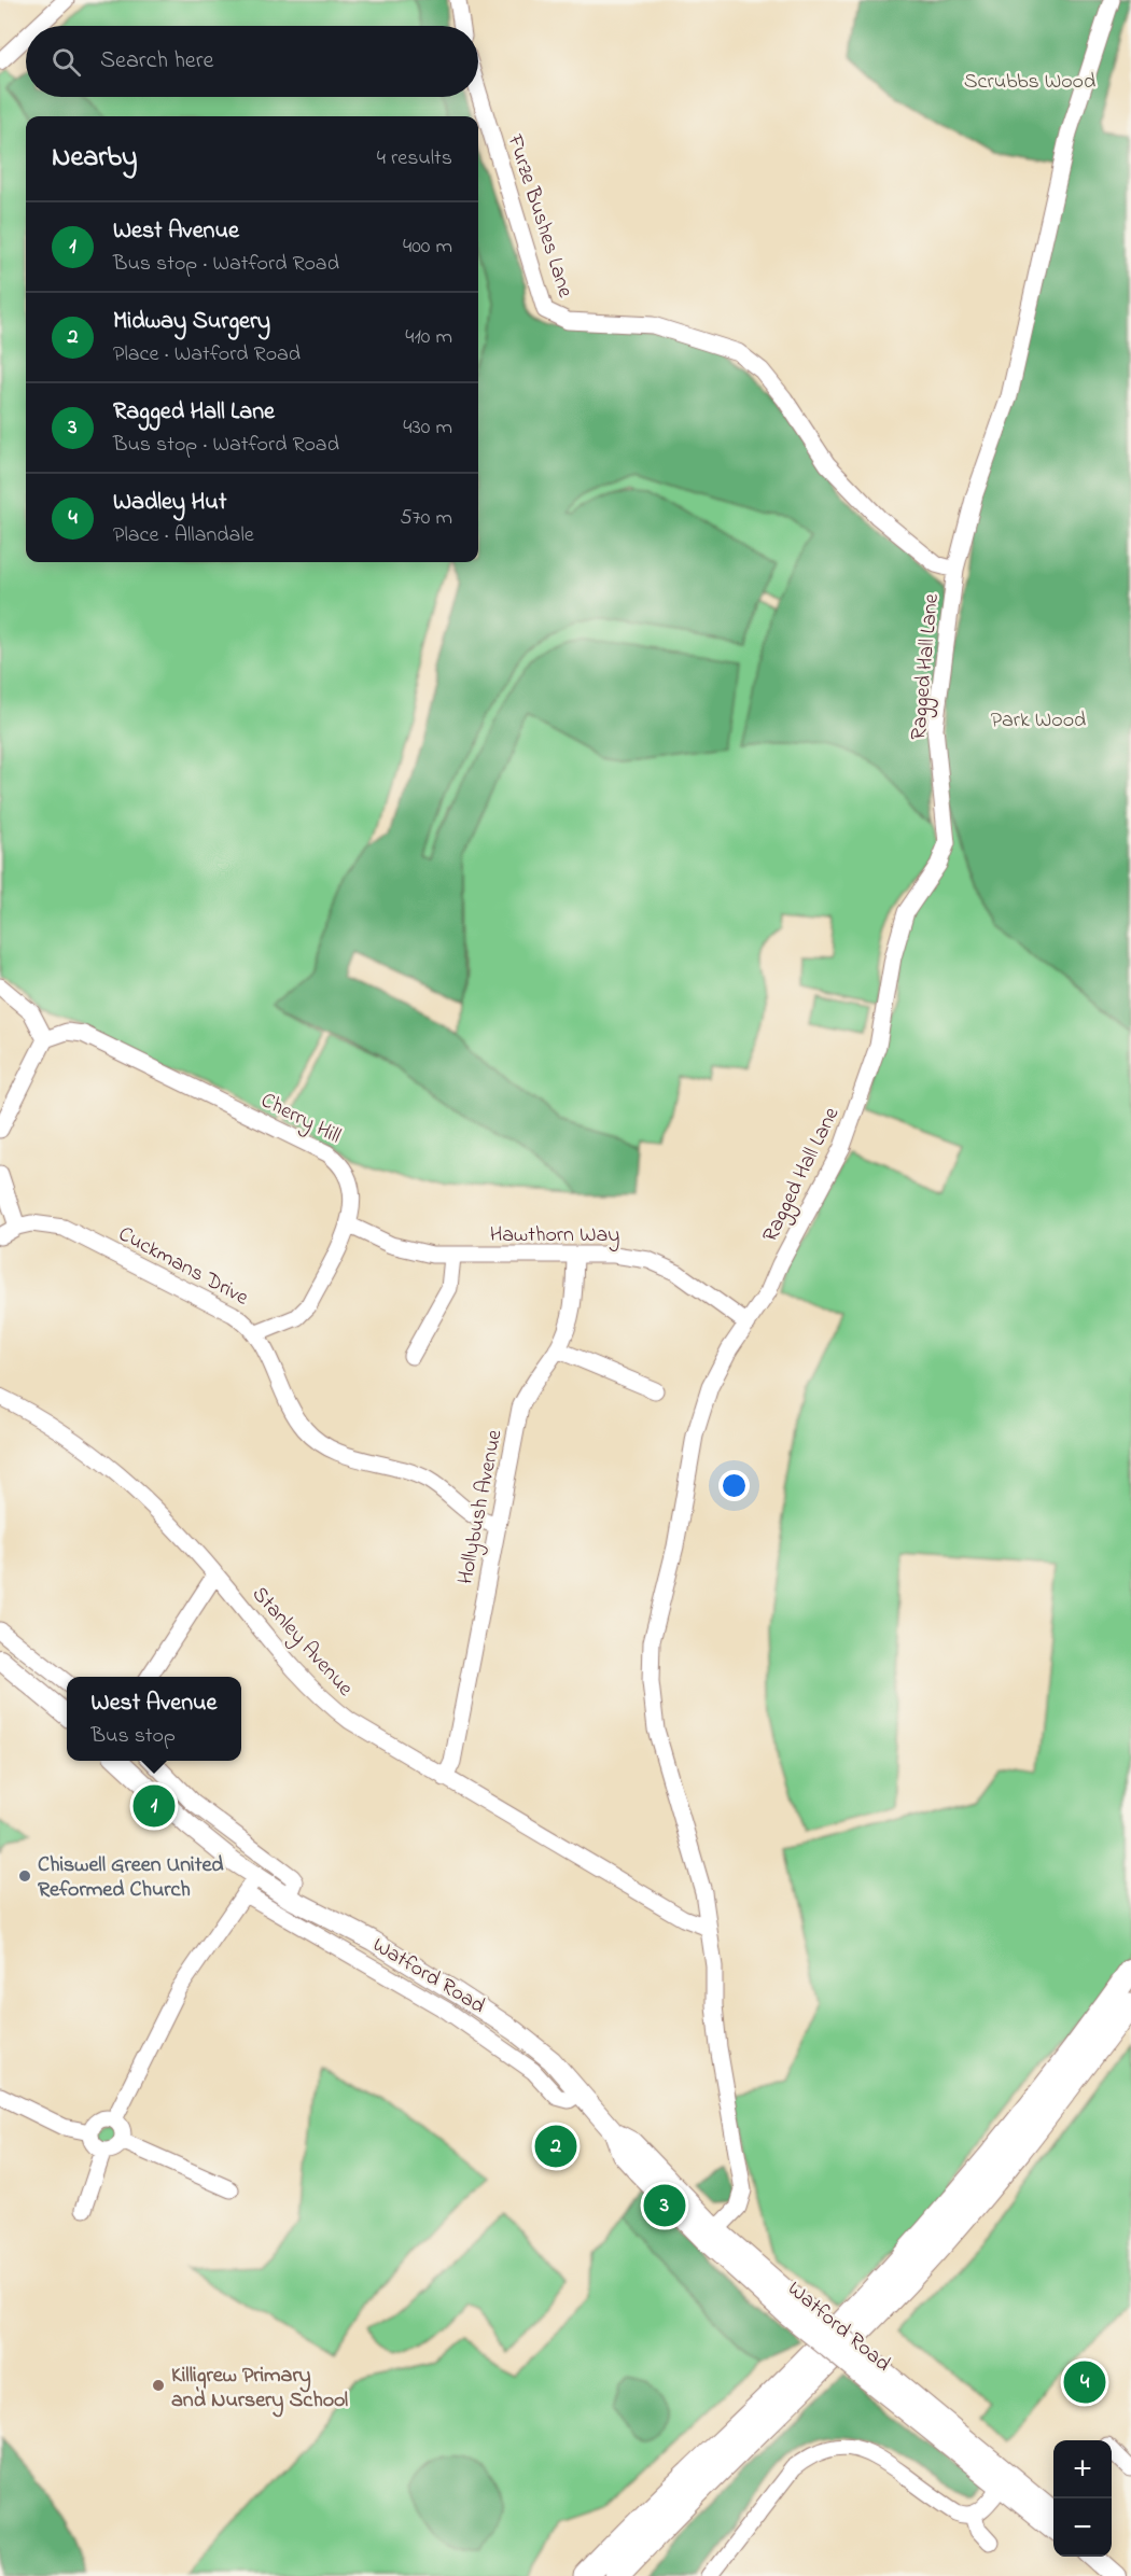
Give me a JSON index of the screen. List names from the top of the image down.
{
  "streets": {
    "main road": ["Watford Road"],
    "street": [
      "Furze Bushes Lane",
      "Ragged Hall Lane",
      "Cherry Hill",
      "Hawthorn Way",
      "Cuckmans Drive",
      "Hollybush Avenue",
      "Stanley Avenue"
    ]
  },
  "crossings": [
    ["Furze Bushes Lane", "Ragged Hall Lane"],
    ["Ragged Hall Lane", "Hawthorn Way"],
    ["Ragged Hall Lane", "Stanley Avenue"],
    ["Ragged Hall Lane", "Watford Road"],
    ["Cherry Hill", "Hawthorn Way"],
    ["Cherry Hill", "Cuckmans Drive"],
    ["Hawthorn Way", "Hollybush Avenue"],
    ["Cuckmans Drive", "Hollybush Avenue"],
    ["Hollybush Avenue", "Stanley Avenue"]
  ],
  "parks": ["Scrubbs Wood", "Park Wood"],
  "places": ["Chiswell Green United Reformed Church", "Killigrew Primary and Nursery School"],
  "page": {
    "search": "Search here",
    "heading": ["Nearby", "4 results"],
    "list": [
      {
        "mark": "1",
        "name": "West Avenue",
        "note": "Bus stop · Watford Road",
        "value": "400 m"
      },
      {
        "mark": "2",
        "name": "Midway Surgery",
        "note": "Place · Watford Road",
        "value": "410 m"
      },
      {
        "mark": "3",
        "name": "Ragged Hall Lane",
        "note": "Bus stop · Watford Road",
        "value": "430 m"
      },
      {
        "mark": "4",
        "name": "Wadley Hut",
        "note": "Place · Allandale",
        "value": "570 m"
      }
    ],
    "popup": ["West Avenue", "Bus stop"],
    "pins": [
      "1",
      "2",
      "3",
      "4"
    ],
    "map_buttons": ["+", "−"]
  }
}
